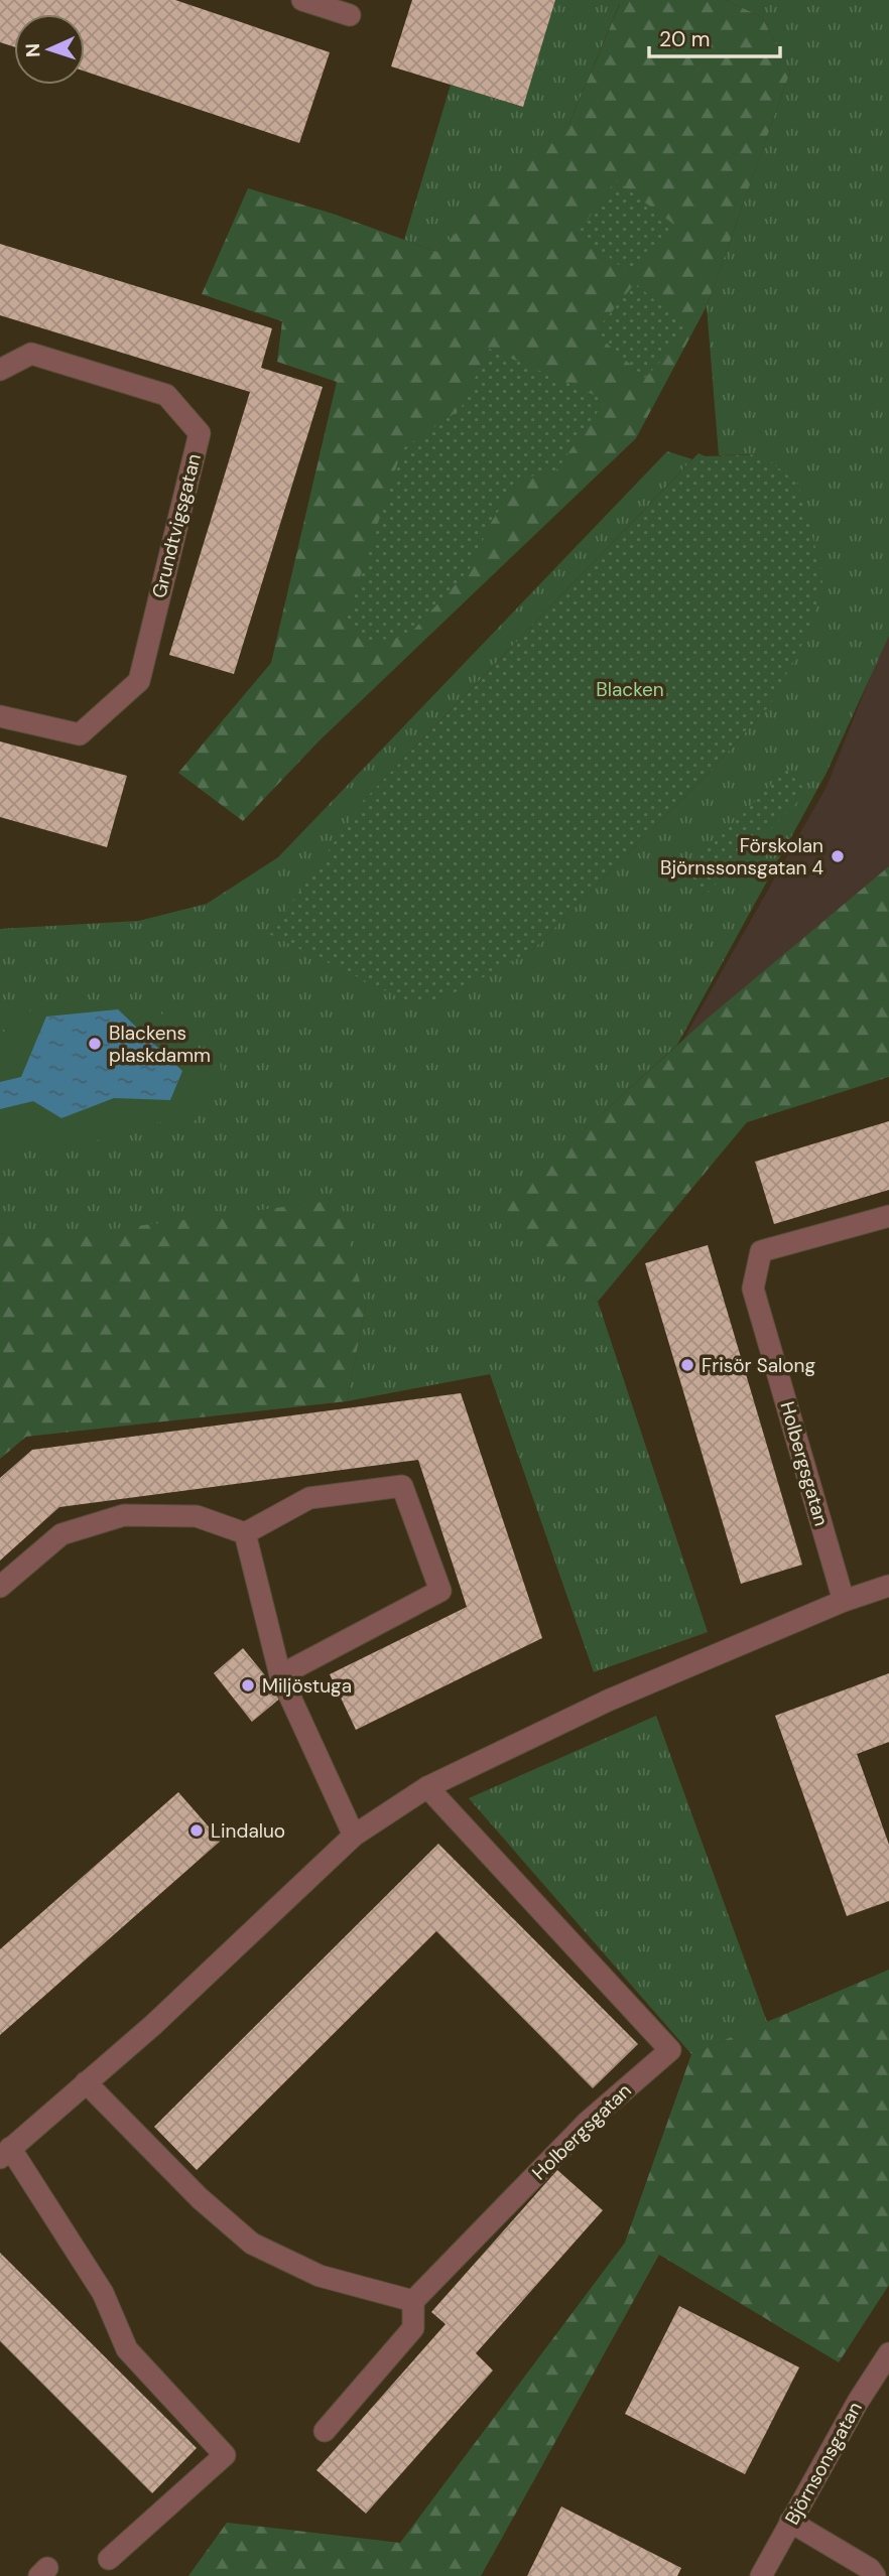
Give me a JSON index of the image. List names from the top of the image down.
{
  "streets": {
    "street": ["Grundtvigsgatan", "Holbergsgatan", "Björnsonsgatan"]
  },
  "parks": ["Blacken"],
  "places": [
    "Förskolan Björnssonsgatan 4",
    "Blackens plaskdamm",
    "Frisör Salong",
    "Miljöstuga",
    "Lindaluo"
  ],
  "scale_bar": "20 m",
  "north": "left"
}
